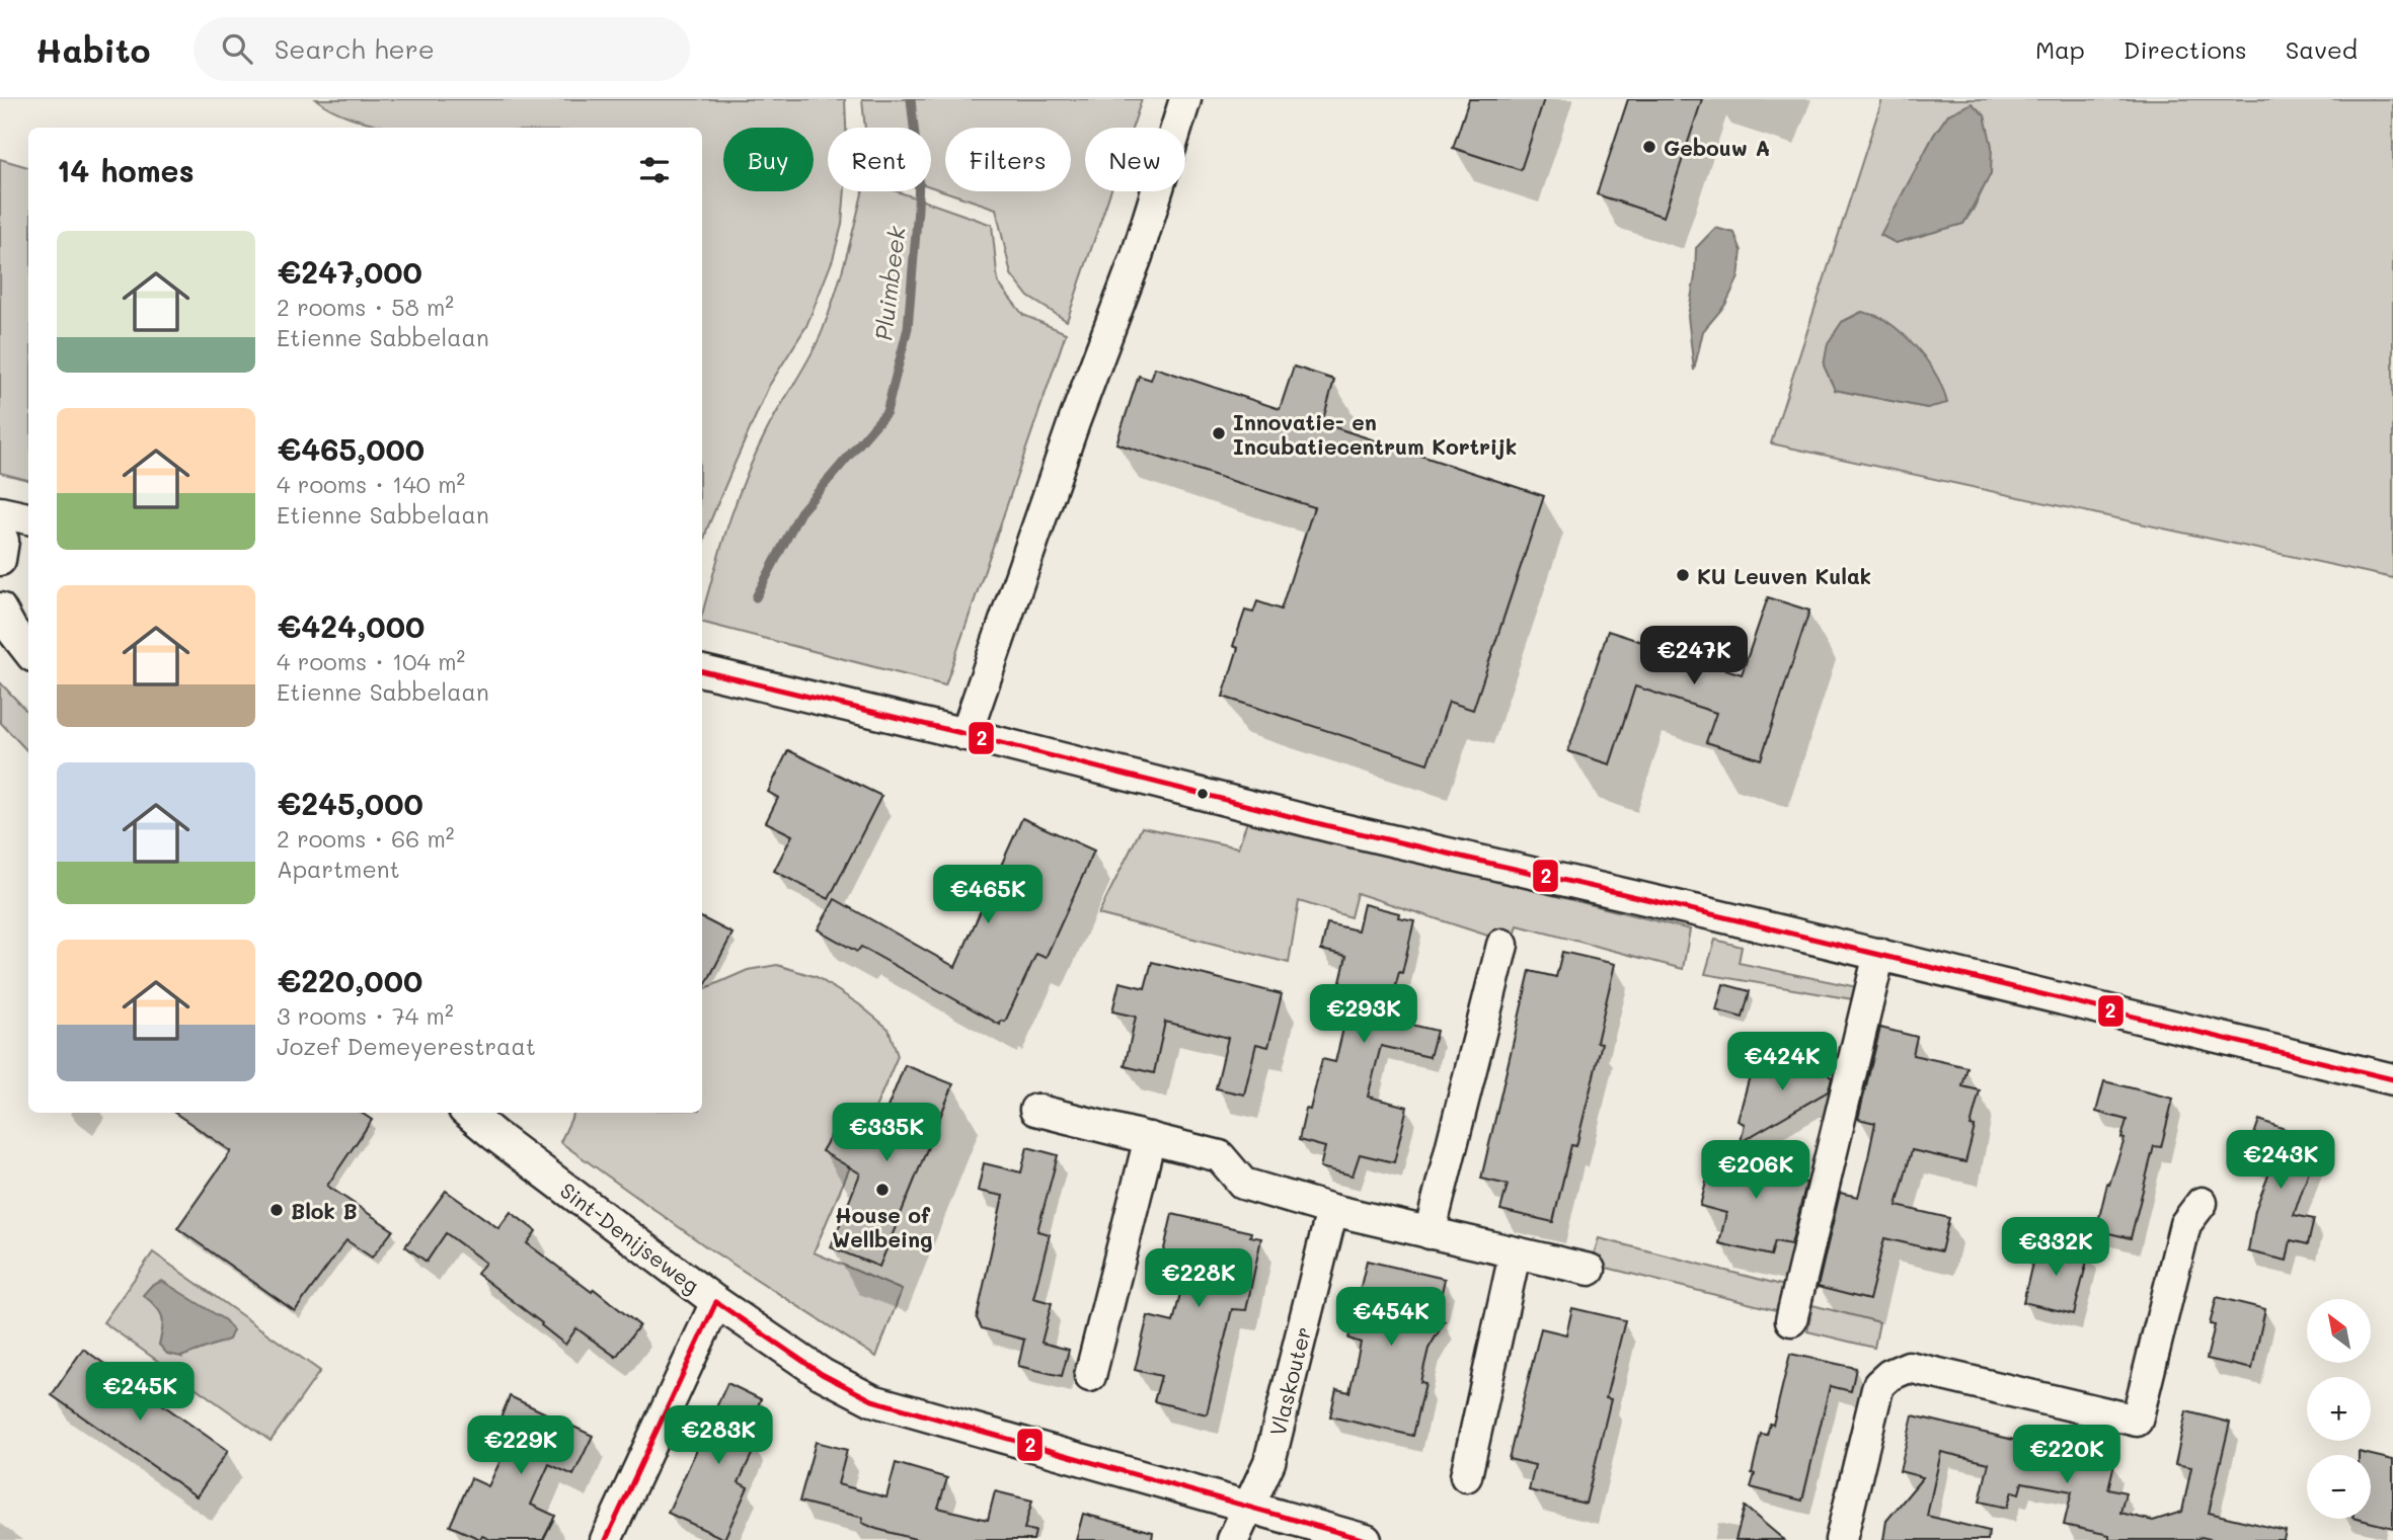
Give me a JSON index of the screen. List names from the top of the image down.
{
  "streets": {
    "street": ["Sint-Denijseweg", "Vlaskouter"]
  },
  "crossings": [
    ["Sint-Denijseweg", "Vlaskouter"]
  ],
  "water": ["Pluimbeek"],
  "places": [
    "Gebouw A",
    "Innovatie- en Incubatiecentrum Kortrijk",
    "KU Leuven Kulak",
    "House of Wellbeing",
    "Blok B"
  ],
  "lines": ["transit line 2"],
  "north": "top left",
  "page": {
    "header": "Habito",
    "search": "Search here",
    "nav": ["Map", "Directions", "Saved"],
    "chip": [
      "Buy",
      "Rent",
      "Filters",
      "New"
    ],
    "heading": "14 homes",
    "list": [
      {
        "name": "€247,000",
        "note": "2 rooms · 58 m² · Etienne Sabbelaan"
      },
      {
        "name": "€465,000",
        "note": "4 rooms · 140 m² · Etienne Sabbelaan"
      },
      {
        "name": "€424,000",
        "note": "4 rooms · 104 m² · Etienne Sabbelaan"
      },
      {
        "name": "€245,000",
        "note": "2 rooms · 66 m² · Apartment"
      },
      {
        "name": "€220,000",
        "note": "3 rooms · 74 m² · Jozef Demeyerestraat"
      }
    ],
    "price": [
      "€247K",
      "€465K",
      "€293K",
      "€424K",
      "€335K",
      "€243K",
      "€206K",
      "€332K",
      "€228K",
      "€454K",
      "€245K",
      "€283K",
      "€229K",
      "€220K"
    ],
    "map_buttons": ["+", "−"]
  }
}
